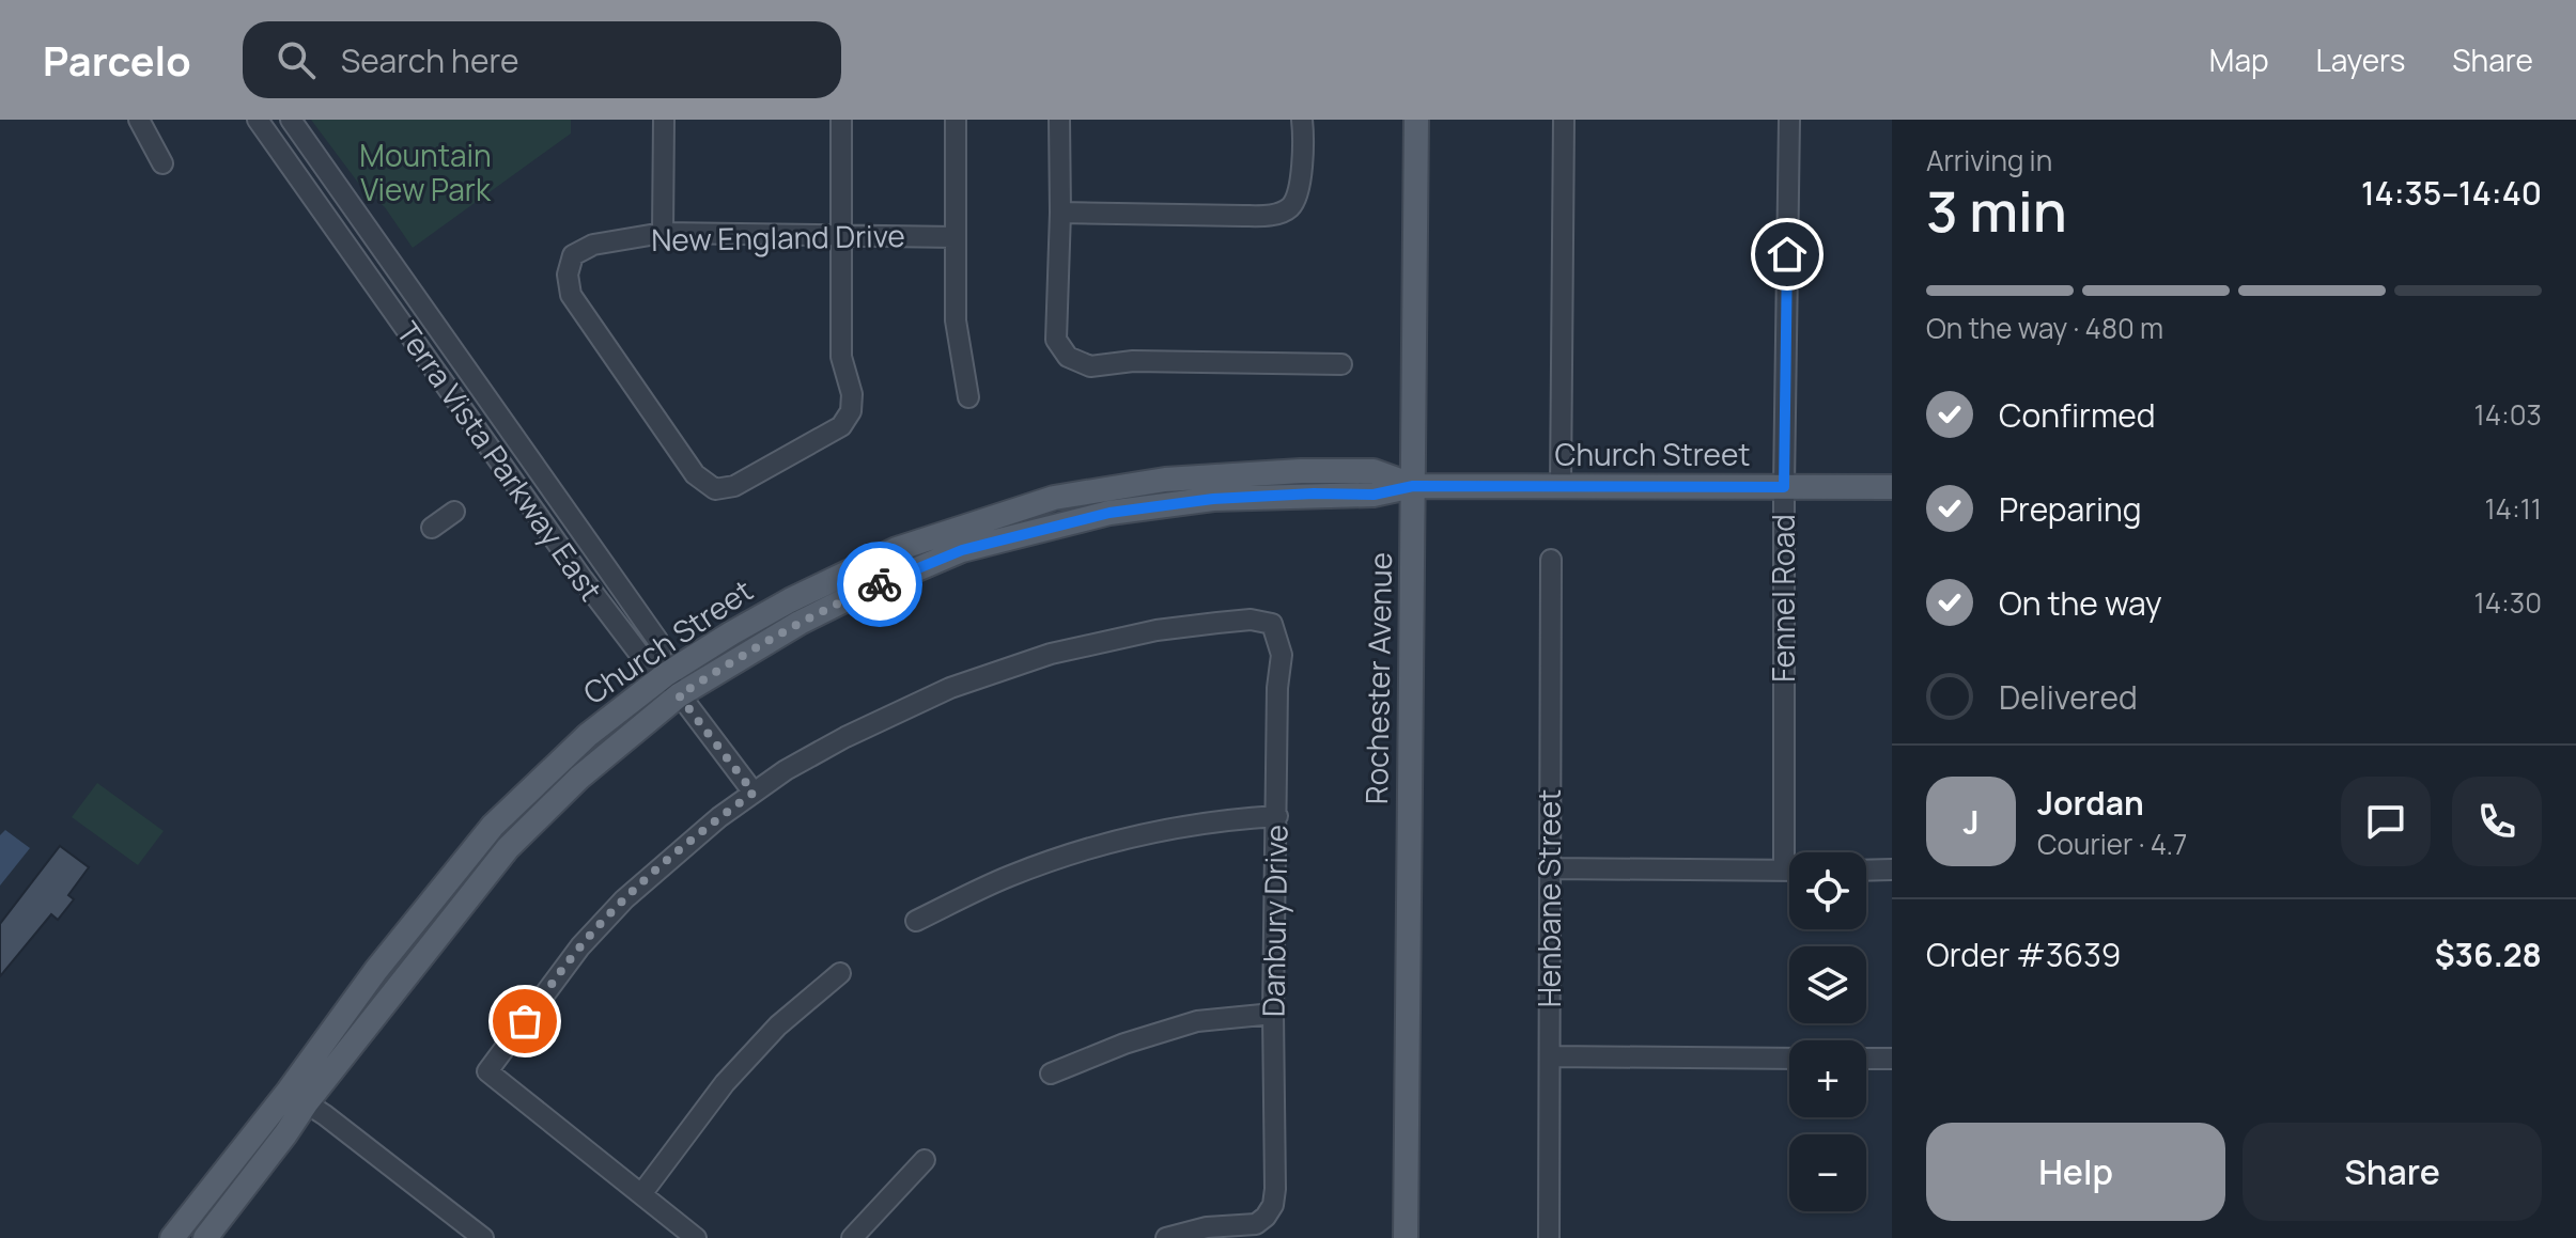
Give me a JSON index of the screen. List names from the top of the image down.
{
  "streets": {
    "main road": ["Church Street", "Rochester Avenue"],
    "street": [
      "New England Drive",
      "Terra Vista Parkway East",
      "Fennel Road",
      "Henbane Street",
      "Danbury Drive"
    ]
  },
  "crossings": [
    ["Church Street", "Terra Vista Parkway East"],
    ["Church Street", "Fennel Road"],
    ["Church Street", "Rochester Avenue"],
    ["Terra Vista Parkway East", "Danbury Drive"]
  ],
  "parks": ["Mountain View Park"],
  "page": {
    "header": "Parcelo",
    "search": "Search here",
    "nav": ["Map", "Layers", "Share"],
    "heading": ["3 min", "Arriving in", "14:35–14:40"],
    "panel": [
      "Jordan",
      "Courier · 4.7",
      "Order #3639",
      "$36.28"
    ],
    "bar": "On the way · 480 m",
    "list": [
      ["Confirmed", "14:03"],
      ["Preparing", "14:11"],
      ["On the way", "14:30"],
      "Delivered"
    ],
    "round": "J",
    "map_buttons": ["+", "−"],
    "buttons": ["Help", "Share"]
  }
}
